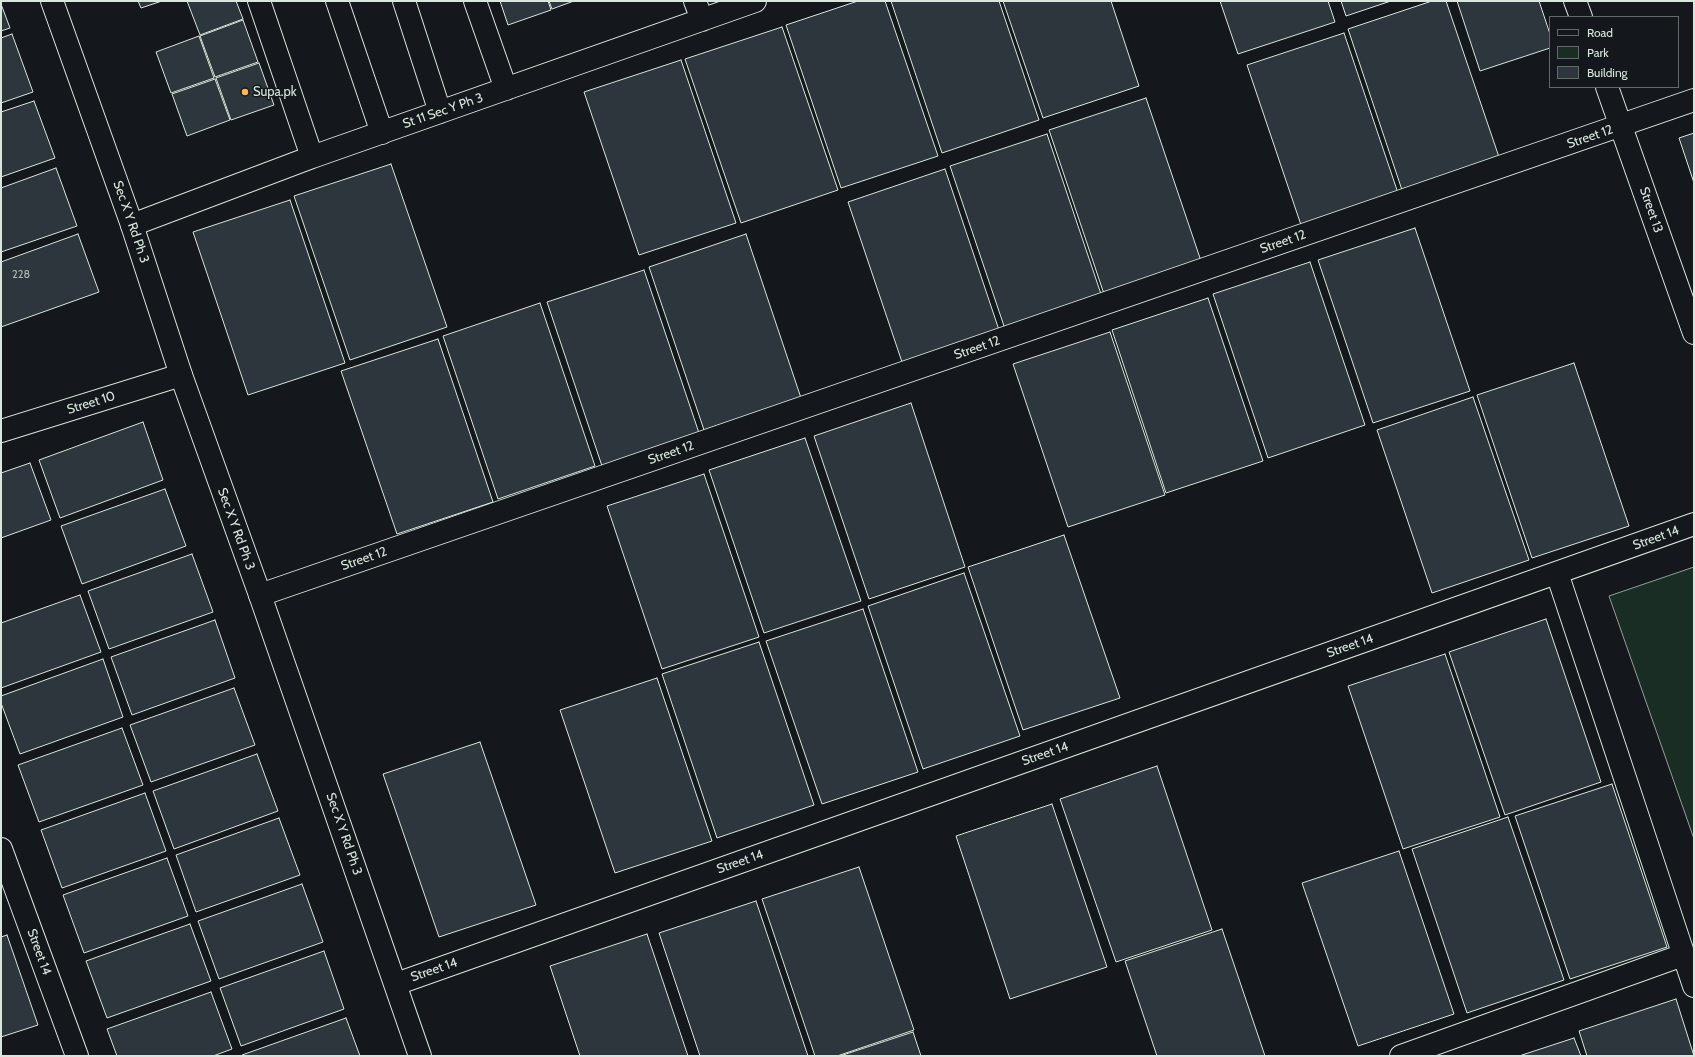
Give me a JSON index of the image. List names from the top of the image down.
{
  "streets": {
    "street": [
      "St 11 Sec Y Ph 3",
      "Street 12",
      "Street 13",
      "Sec X Y Rd Ph 3",
      "Street 10",
      "Street 14"
    ]
  },
  "crossings": [
    ["St 11 Sec Y Ph 3", "Sec X Y Rd Ph 3"],
    ["Street 12", "Street 13"],
    ["Street 12", "Sec X Y Rd Ph 3"],
    ["Sec X Y Rd Ph 3", "Street 10"],
    ["Sec X Y Rd Ph 3", "Street 14"]
  ],
  "places": ["Supa.pk"],
  "house_numbers": ["228"],
  "legend": ["Road", "Park", "Building"]
}
